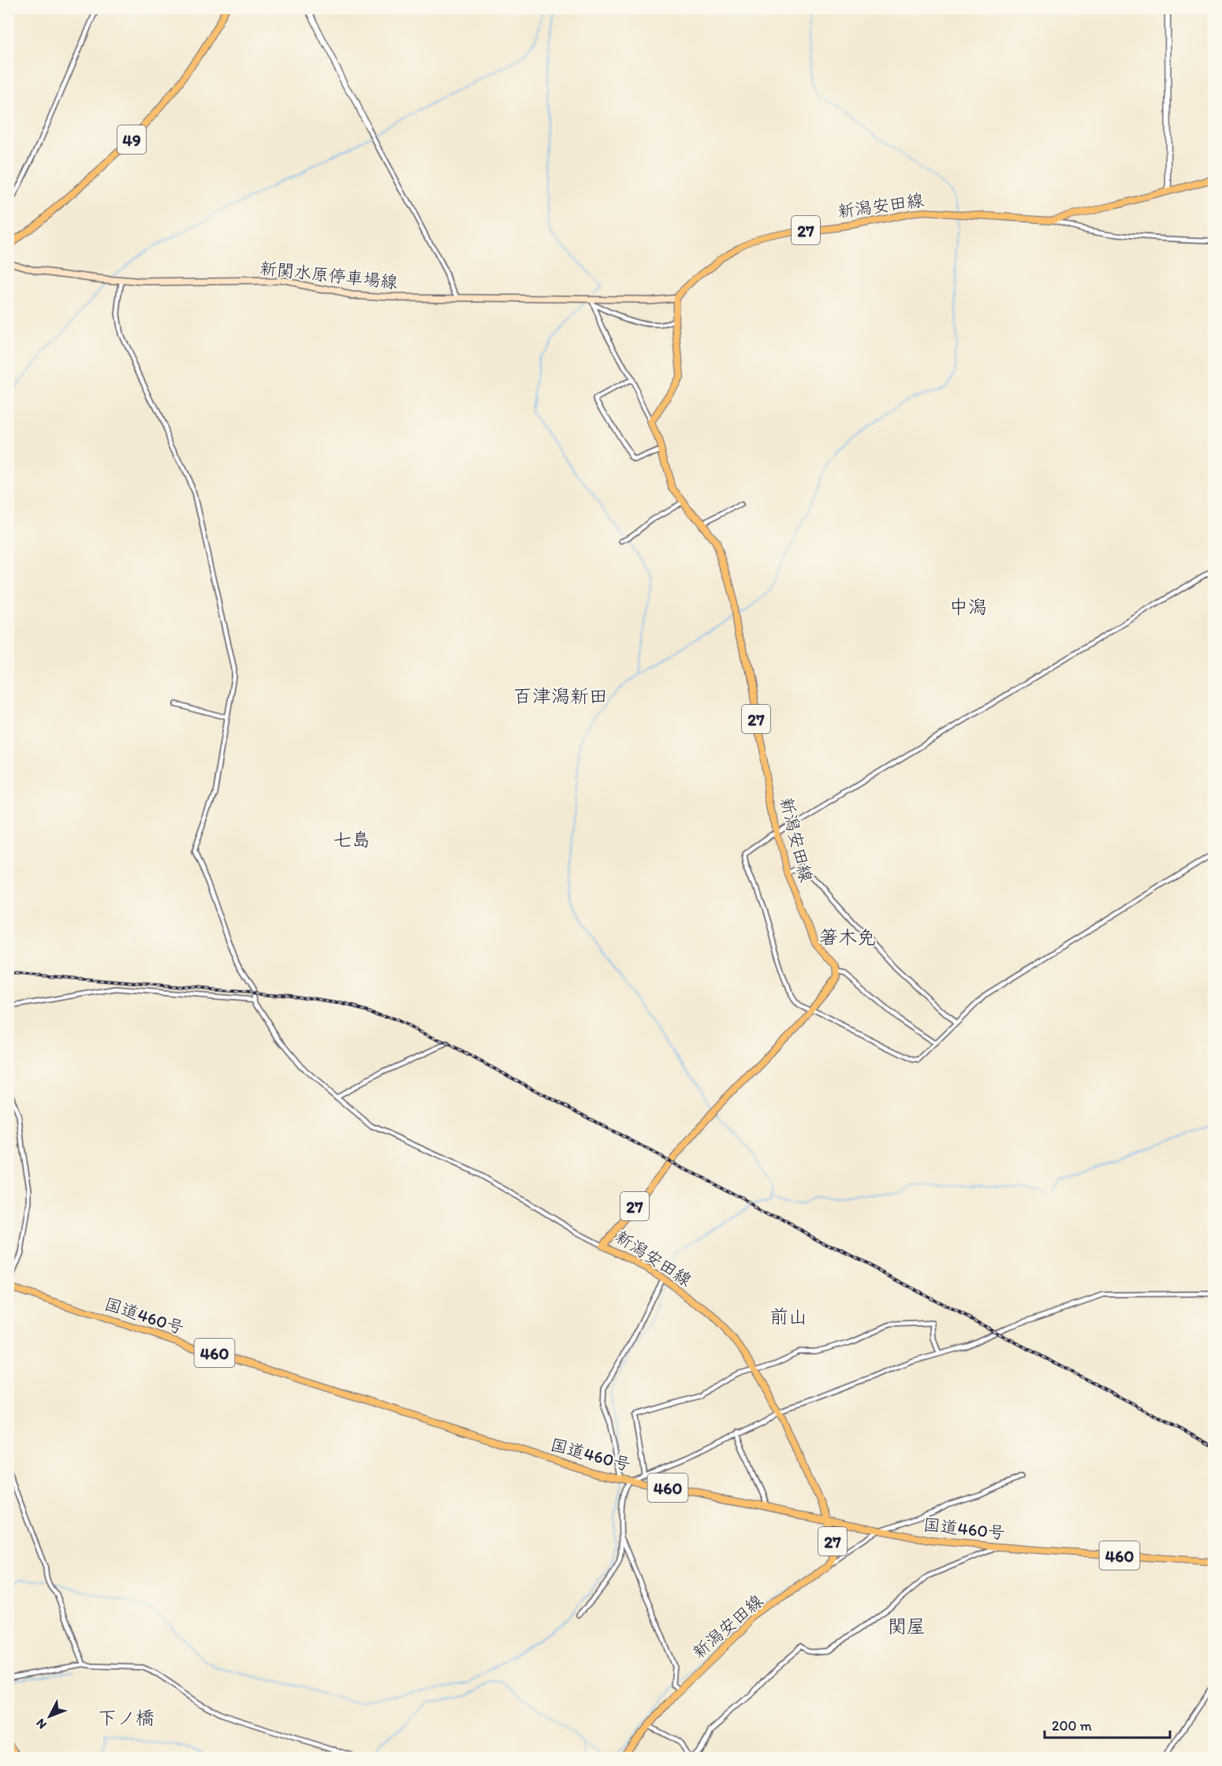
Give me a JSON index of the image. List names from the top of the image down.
{
  "streets": {
    "main road": [
      "49",
      "新潟安田線",
      "27",
      "新関水原停車場線",
      "国道460号",
      "460"
    ]
  },
  "crossings": [
    ["新潟安田線", "新関水原停車場線"],
    ["新潟安田線", "国道460号"]
  ],
  "districts": [
    "中潟",
    "百津潟新田",
    "七島",
    "箸木免",
    "前山",
    "関屋",
    "下ノ橋"
  ],
  "scale_bar": "200 m",
  "north": "bottom left"
}
